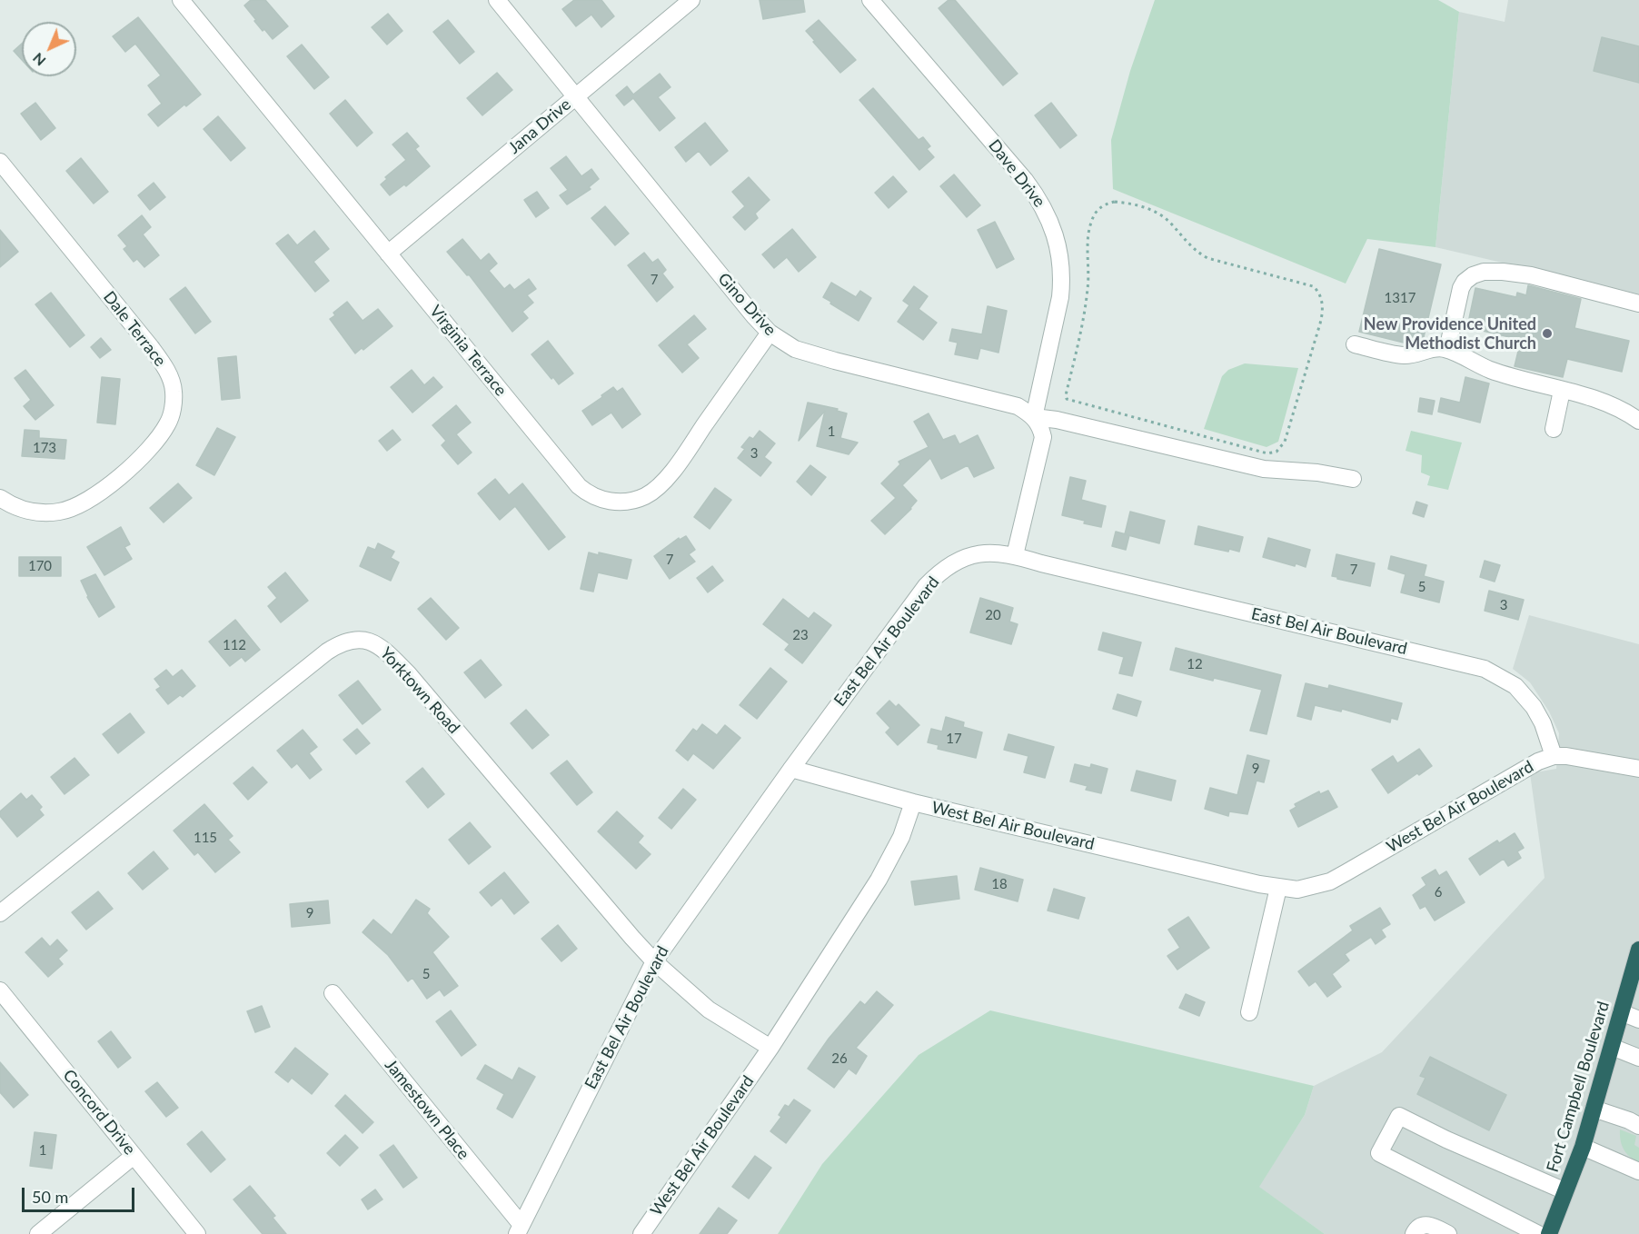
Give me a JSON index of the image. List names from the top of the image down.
{
  "streets": {
    "highway": ["Fort Campbell Boulevard"],
    "street": [
      "Jana Drive",
      "Dave Drive",
      "Gino Drive",
      "Dale Terrace",
      "Virginia Terrace",
      "East Bel Air Boulevard",
      "Yorktown Road",
      "West Bel Air Boulevard",
      "Jamestown Place",
      "Concord Drive"
    ]
  },
  "crossings": [
    ["Jana Drive", "Gino Drive"],
    ["Jana Drive", "Virginia Terrace"],
    ["Dave Drive", "Gino Drive"],
    ["Gino Drive", "Virginia Terrace"],
    ["East Bel Air Boulevard", "Yorktown Road"],
    ["East Bel Air Boulevard", "West Bel Air Boulevard"],
    ["East Bel Air Boulevard", "Jamestown Place"],
    ["Yorktown Road", "West Bel Air Boulevard"]
  ],
  "places": ["New Providence United Methodist Church"],
  "house_numbers": [
    "7",
    "1317",
    "1",
    "173",
    "3",
    "7",
    "170",
    "7",
    "5",
    "3",
    "20",
    "23",
    "112",
    "12",
    "17",
    "9",
    "115",
    "18",
    "6",
    "9",
    "5",
    "26",
    "1"
  ],
  "scale_bar": "50 m",
  "north": "bottom left"
}
